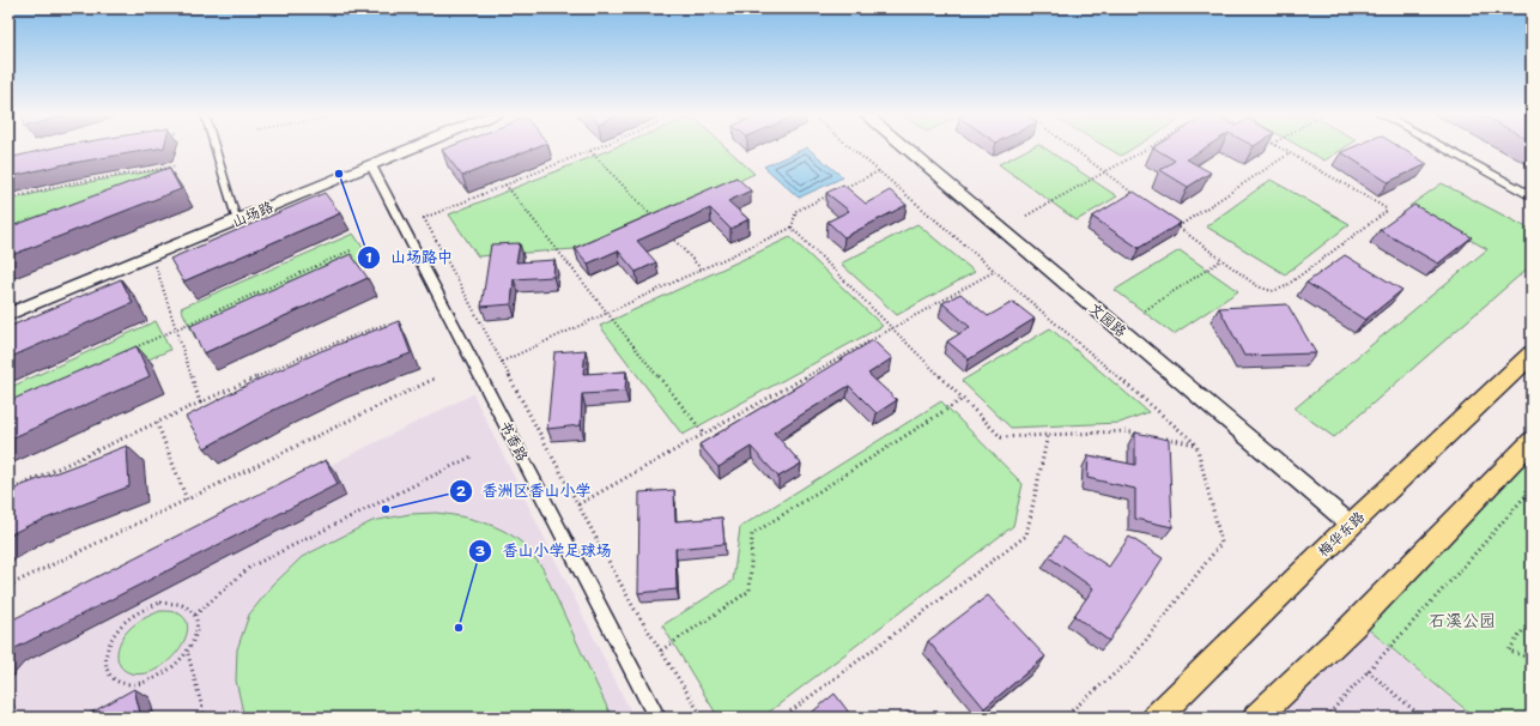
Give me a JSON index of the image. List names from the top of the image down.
{
  "streets": {
    "main road": ["梅华东路"],
    "street": ["山场路", "文园路", "书香路"]
  },
  "crossings": [
    ["山场路", "书香路"],
    ["文园路", "梅华东路"]
  ],
  "parks": ["石溪公园"],
  "places": ["山场路中", "香洲区香山小学", "香山小学足球场"]
}
